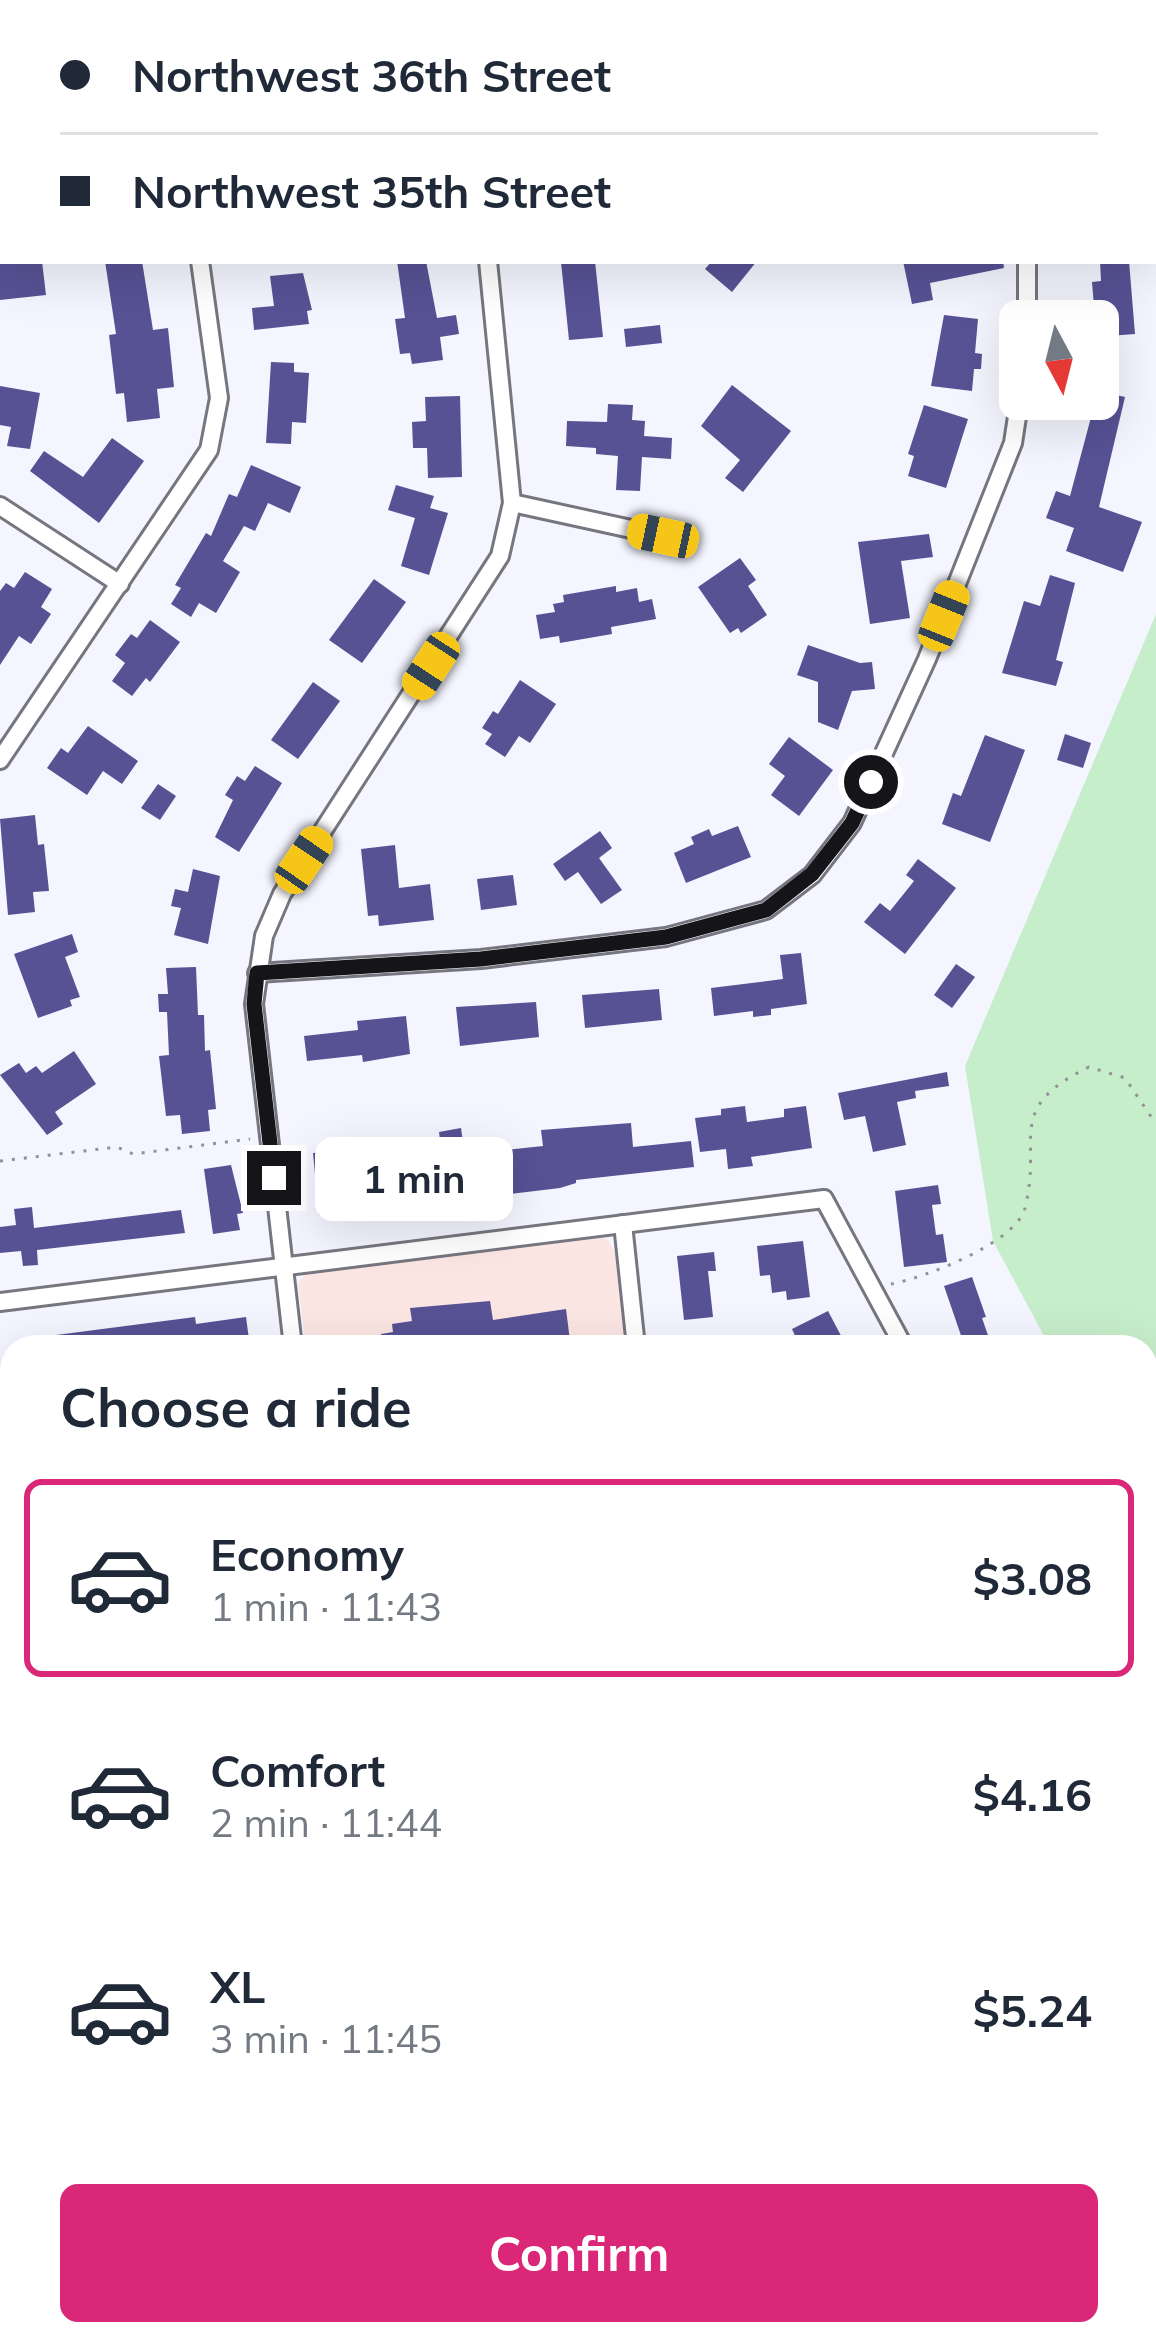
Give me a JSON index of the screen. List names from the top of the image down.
{
  "north": "bottom",
  "page": {
    "banner": ["Northwest 36th Street", "Northwest 35th Street"],
    "bubble": "1 min",
    "heading": "Choose a ride",
    "list": [
      {
        "name": "Economy",
        "note": "1 min · 11:43",
        "value": "$3.08"
      },
      {
        "name": "Comfort",
        "note": "2 min · 11:44",
        "value": "$4.16"
      },
      {
        "name": "XL",
        "note": "3 min · 11:45",
        "value": "$5.24"
      }
    ],
    "buttons": "Confirm"
  }
}
